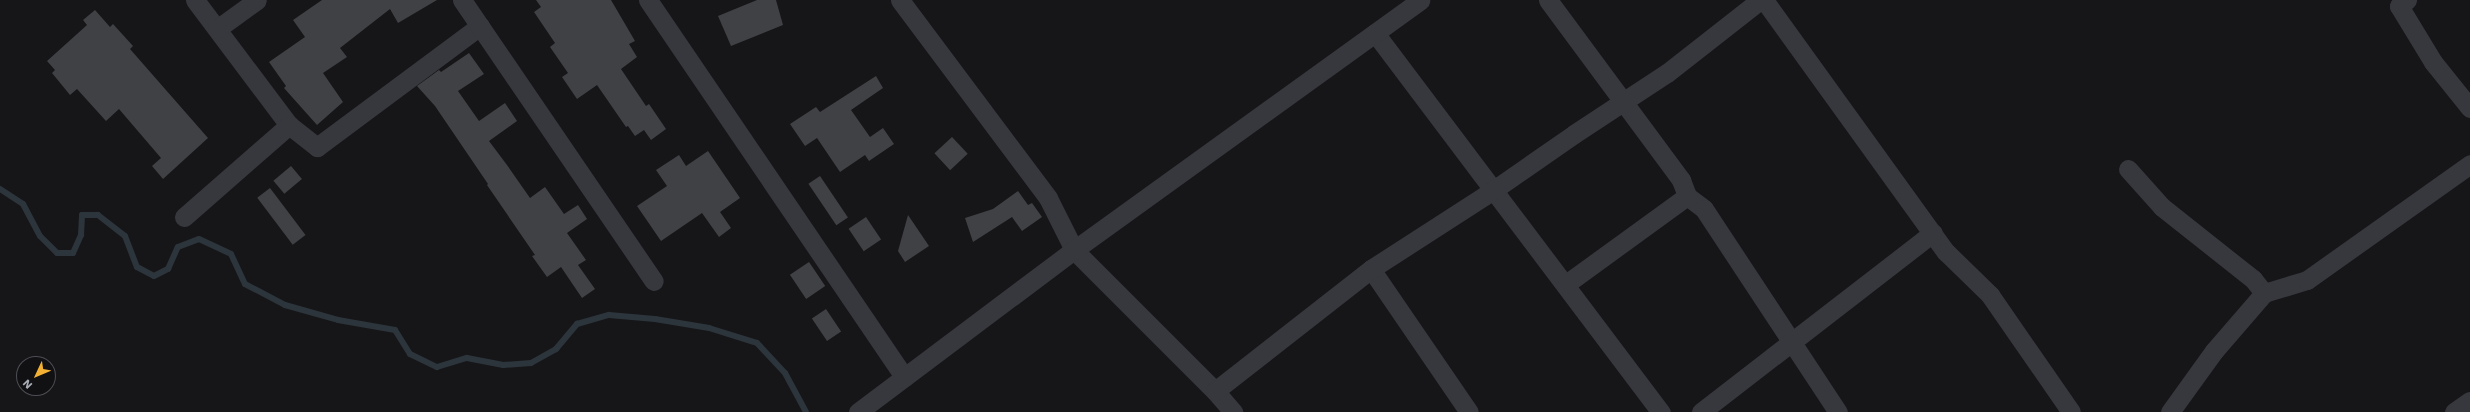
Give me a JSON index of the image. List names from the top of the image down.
{
  "north": "bottom left"
}
